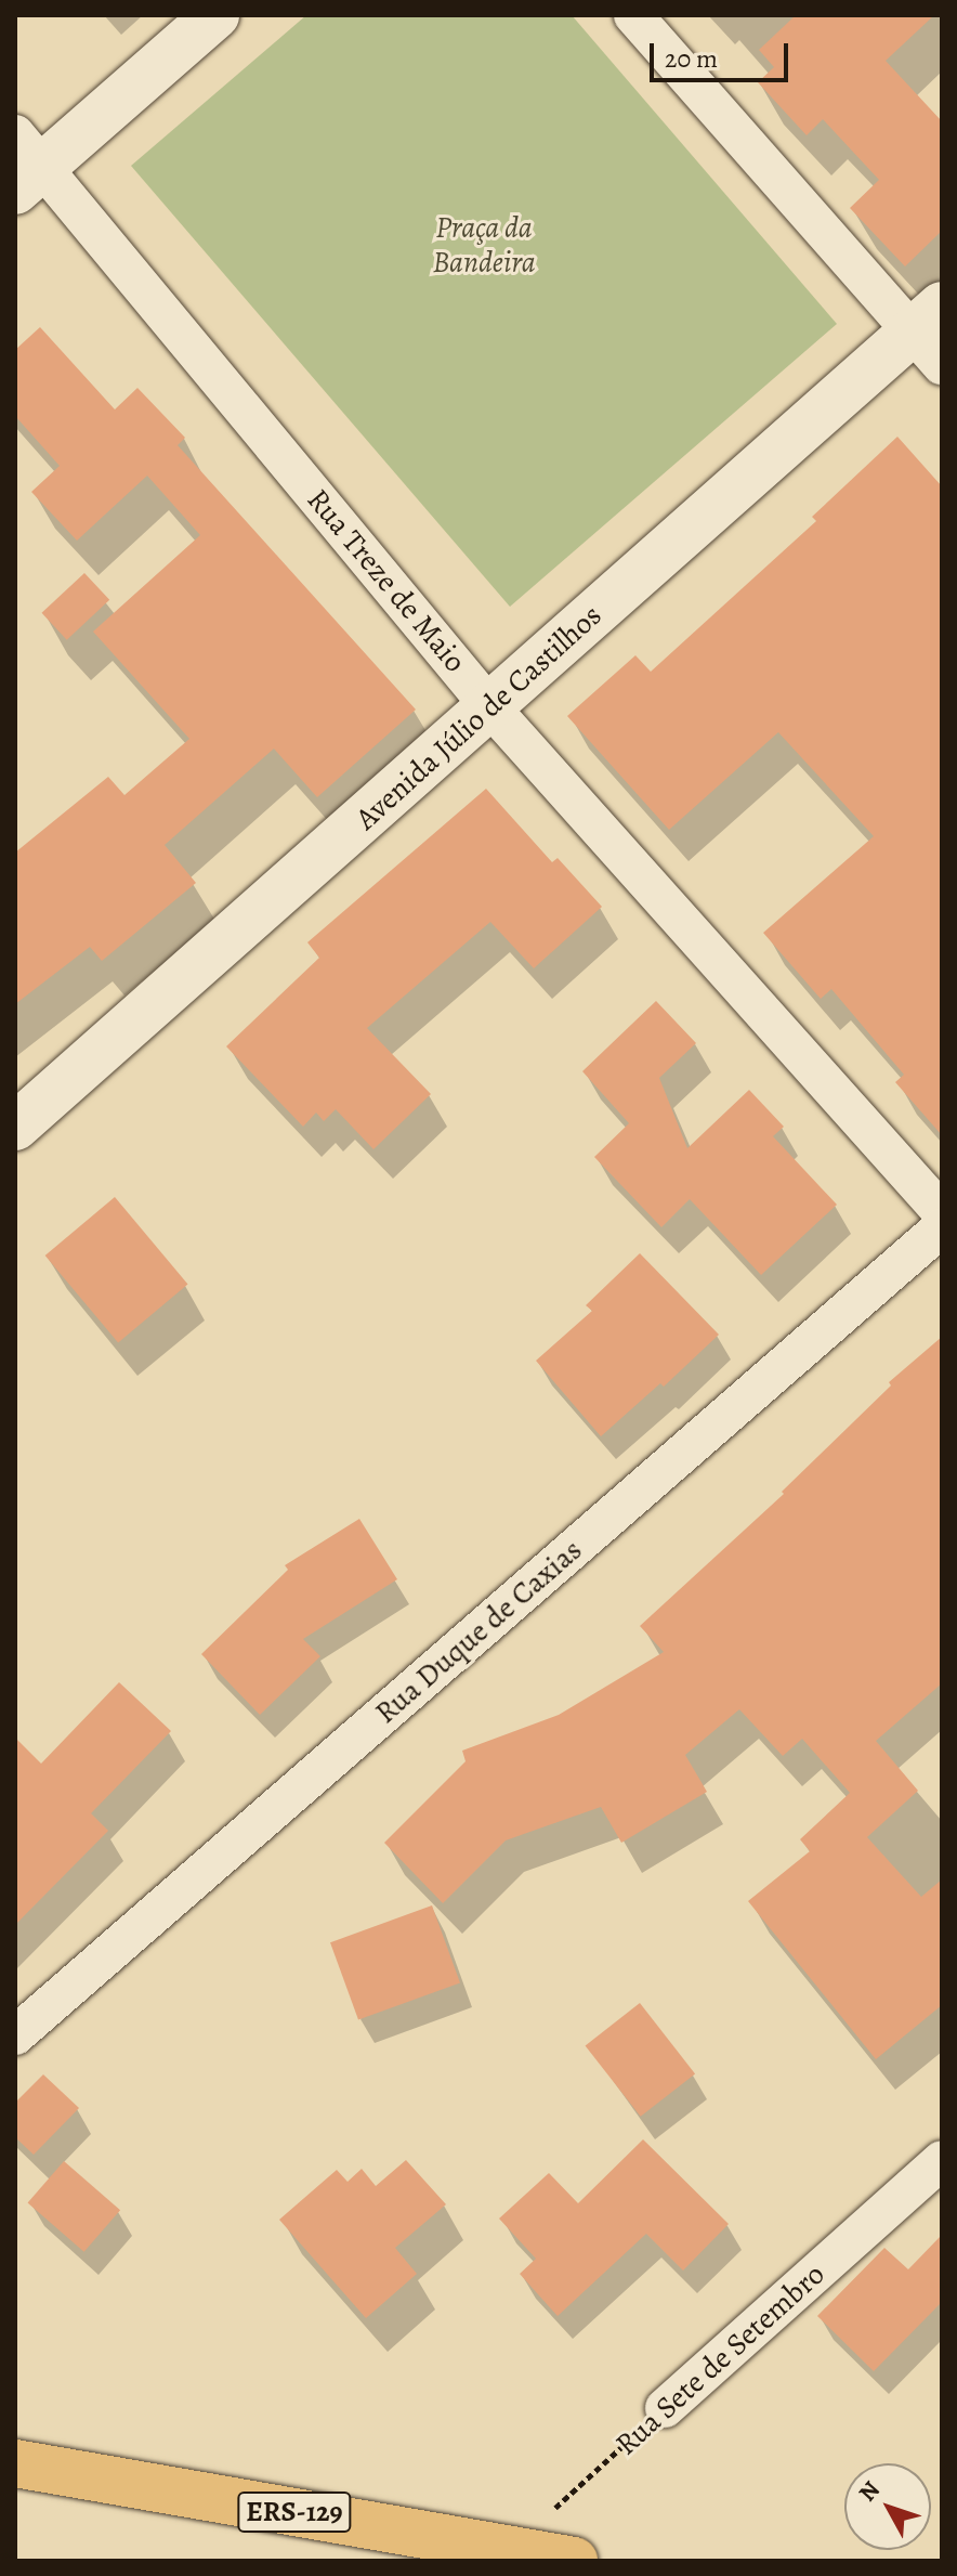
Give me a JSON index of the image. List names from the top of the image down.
{
  "streets": {
    "main road": ["ERS-129"],
    "street": [
      "Rua Treze de Maio",
      "Avenida Júlio de Castilhos",
      "Rua Duque de Caxias",
      "Rua Sete de Setembro"
    ]
  },
  "crossings": [
    ["Rua Treze de Maio", "Avenida Júlio de Castilhos"],
    ["Rua Sete de Setembro", "ERS-129"]
  ],
  "parks": ["Praça da Bandeira"],
  "scale_bar": "20 m",
  "north": "top left"
}
